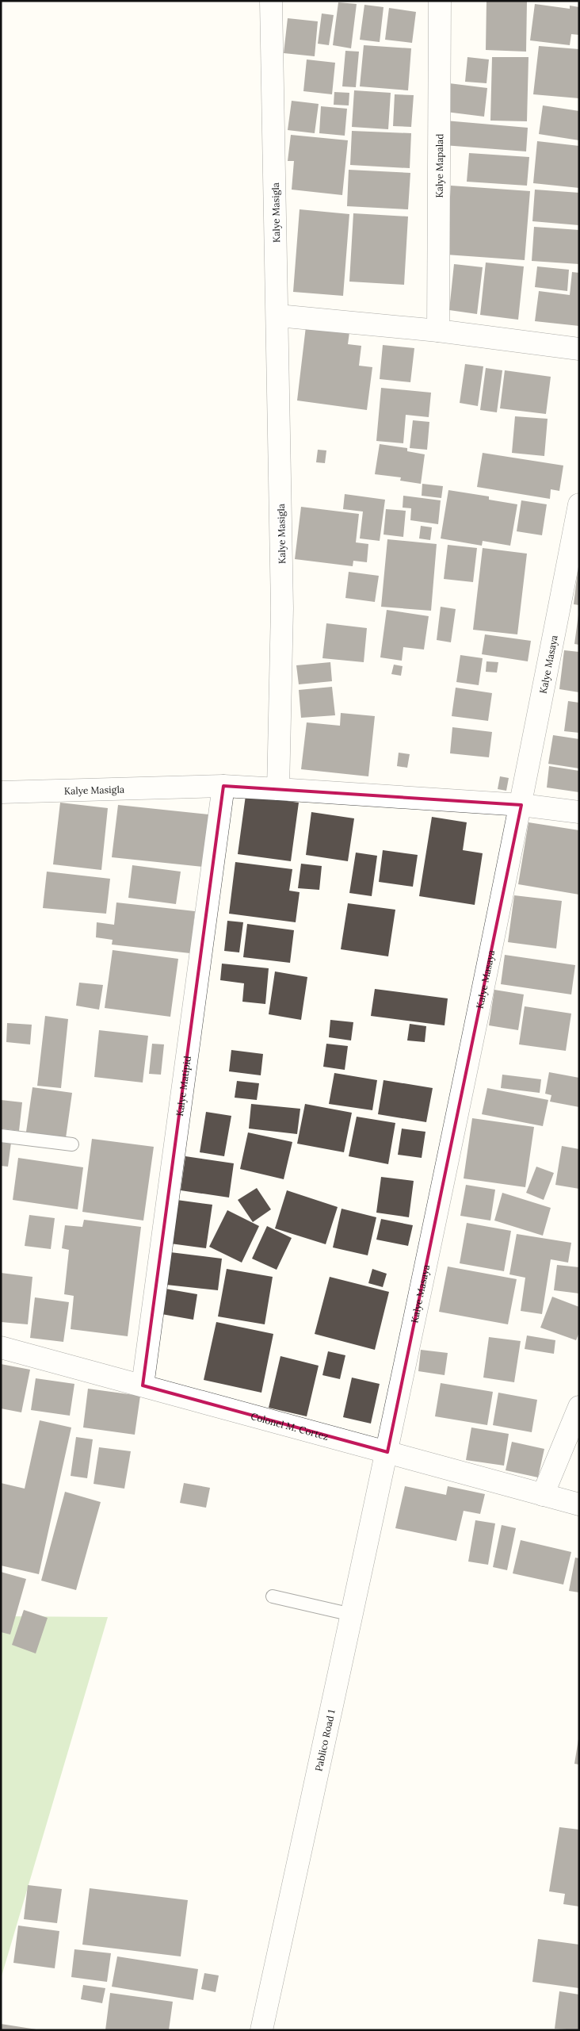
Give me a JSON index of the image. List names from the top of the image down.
{
  "streets": {
    "street": [
      "Kalye Mapalad",
      "Kalye Masigla",
      "Kalye Masaya",
      "Kalye Matipid",
      "Colonel M. Cortez",
      "Pablico Road 1"
    ]
  },
  "crossings": [
    ["Kalye Masigla", "Kalye Matipid"],
    ["Kalye Masaya", "Colonel M. Cortez"],
    ["Kalye Masaya", "Pablico Road 1"],
    ["Kalye Matipid", "Colonel M. Cortez"],
    ["Colonel M. Cortez", "Pablico Road 1"]
  ]
}
